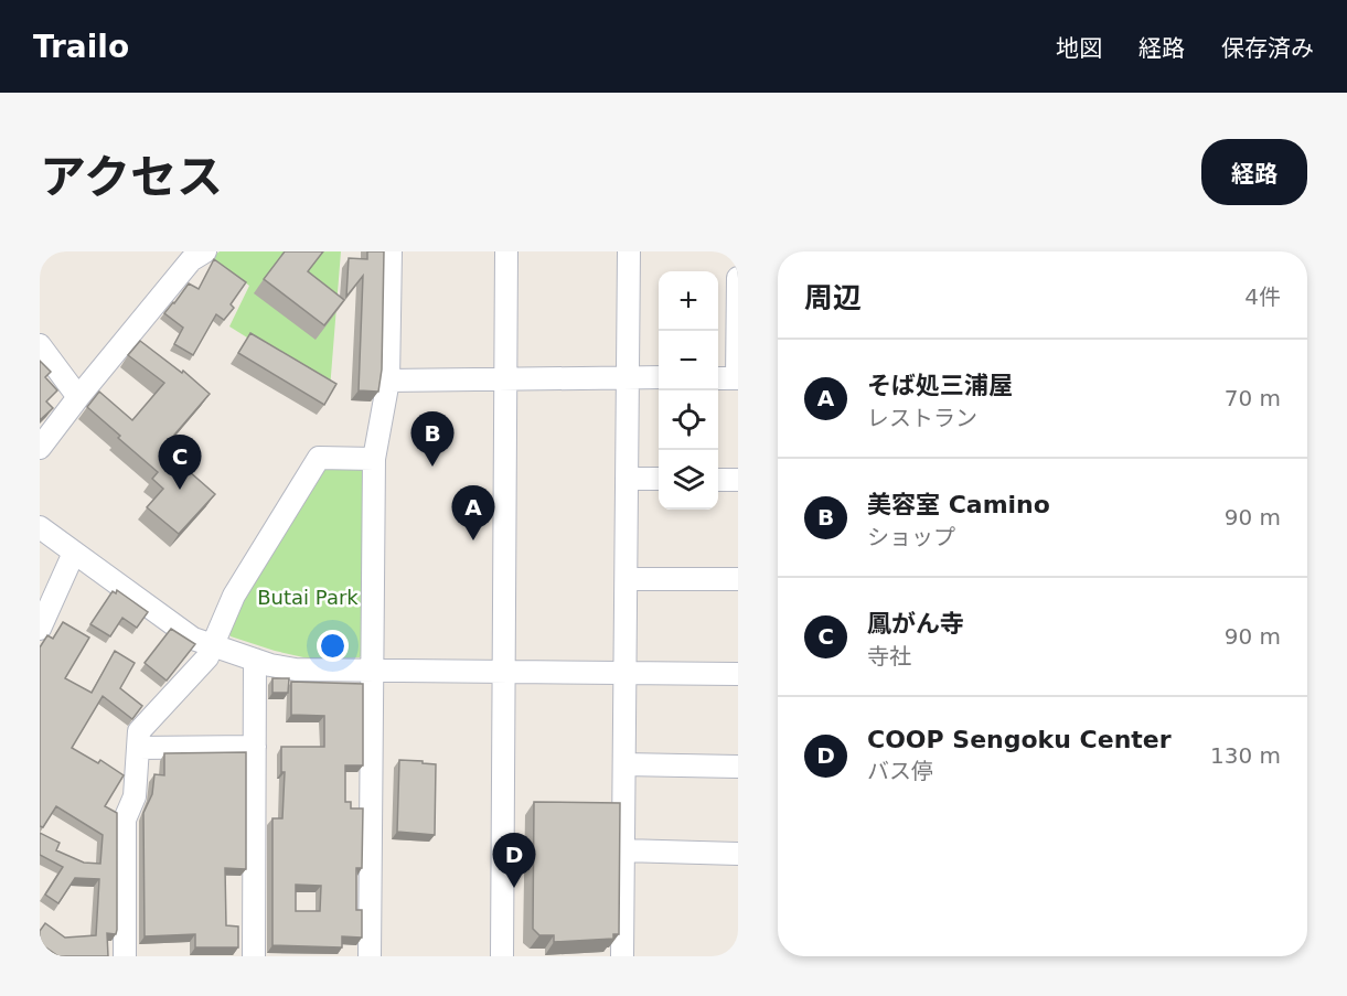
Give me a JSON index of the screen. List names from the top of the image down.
{
  "parks": ["Butai Park"],
  "page": {
    "header": "Trailo",
    "nav": ["地図", "経路", "保存済み"],
    "title": "アクセス",
    "buttons": "経路",
    "heading": ["周辺", "4件"],
    "map_buttons": ["+", "−"],
    "list": [
      {
        "mark": "A",
        "name": "そば処三浦屋",
        "note": "レストラン",
        "value": "70 m"
      },
      {
        "mark": "B",
        "name": "美容室 Camino",
        "note": "ショップ",
        "value": "90 m"
      },
      {
        "mark": "C",
        "name": "鳳がん寺",
        "note": "寺社",
        "value": "90 m"
      },
      {
        "mark": "D",
        "name": "COOP Sengoku Center",
        "note": "バス停",
        "value": "130 m"
      }
    ],
    "pins": [
      "B",
      "C",
      "A",
      "D"
    ]
  }
}
